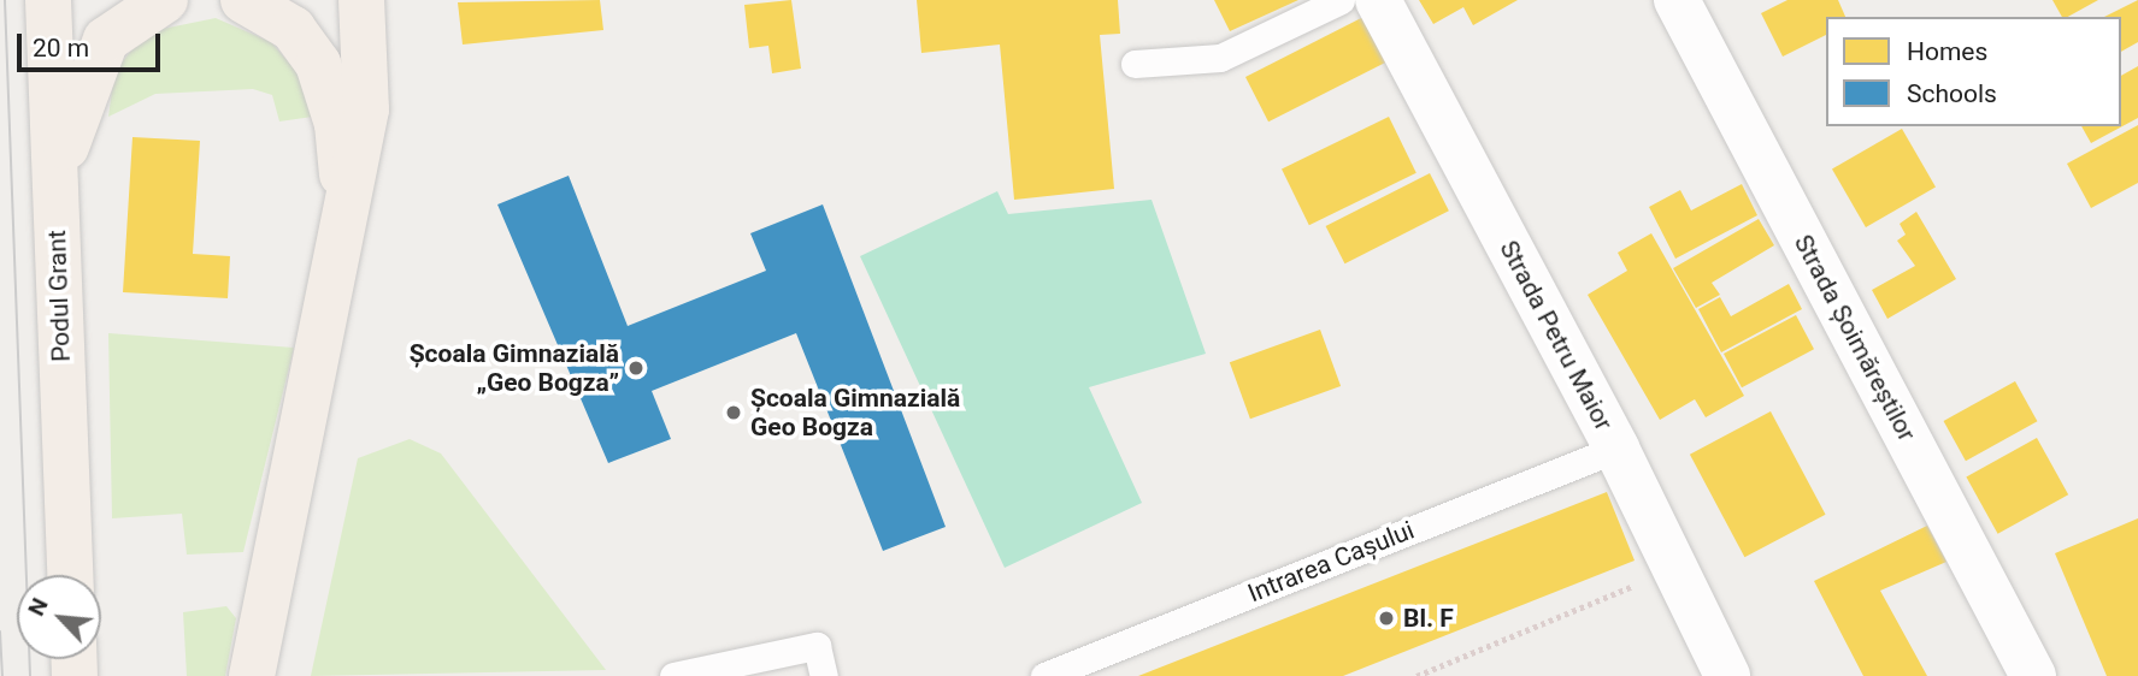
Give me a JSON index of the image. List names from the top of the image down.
{
  "streets": {
    "main road": ["Podul Grant"],
    "street": ["Strada Petru Maior", "Strada Șoimăreștilor"],
    "lane": ["Intrarea Cașului"]
  },
  "crossings": [
    ["Strada Petru Maior", "Intrarea Cașului"]
  ],
  "places": ["Școala Gimnazială „Geo Bogza”", "Școala Gimnazială Geo Bogza", "Bl. F"],
  "legend": ["Homes", "Schools"],
  "scale_bar": "20 m",
  "north": "top left"
}
